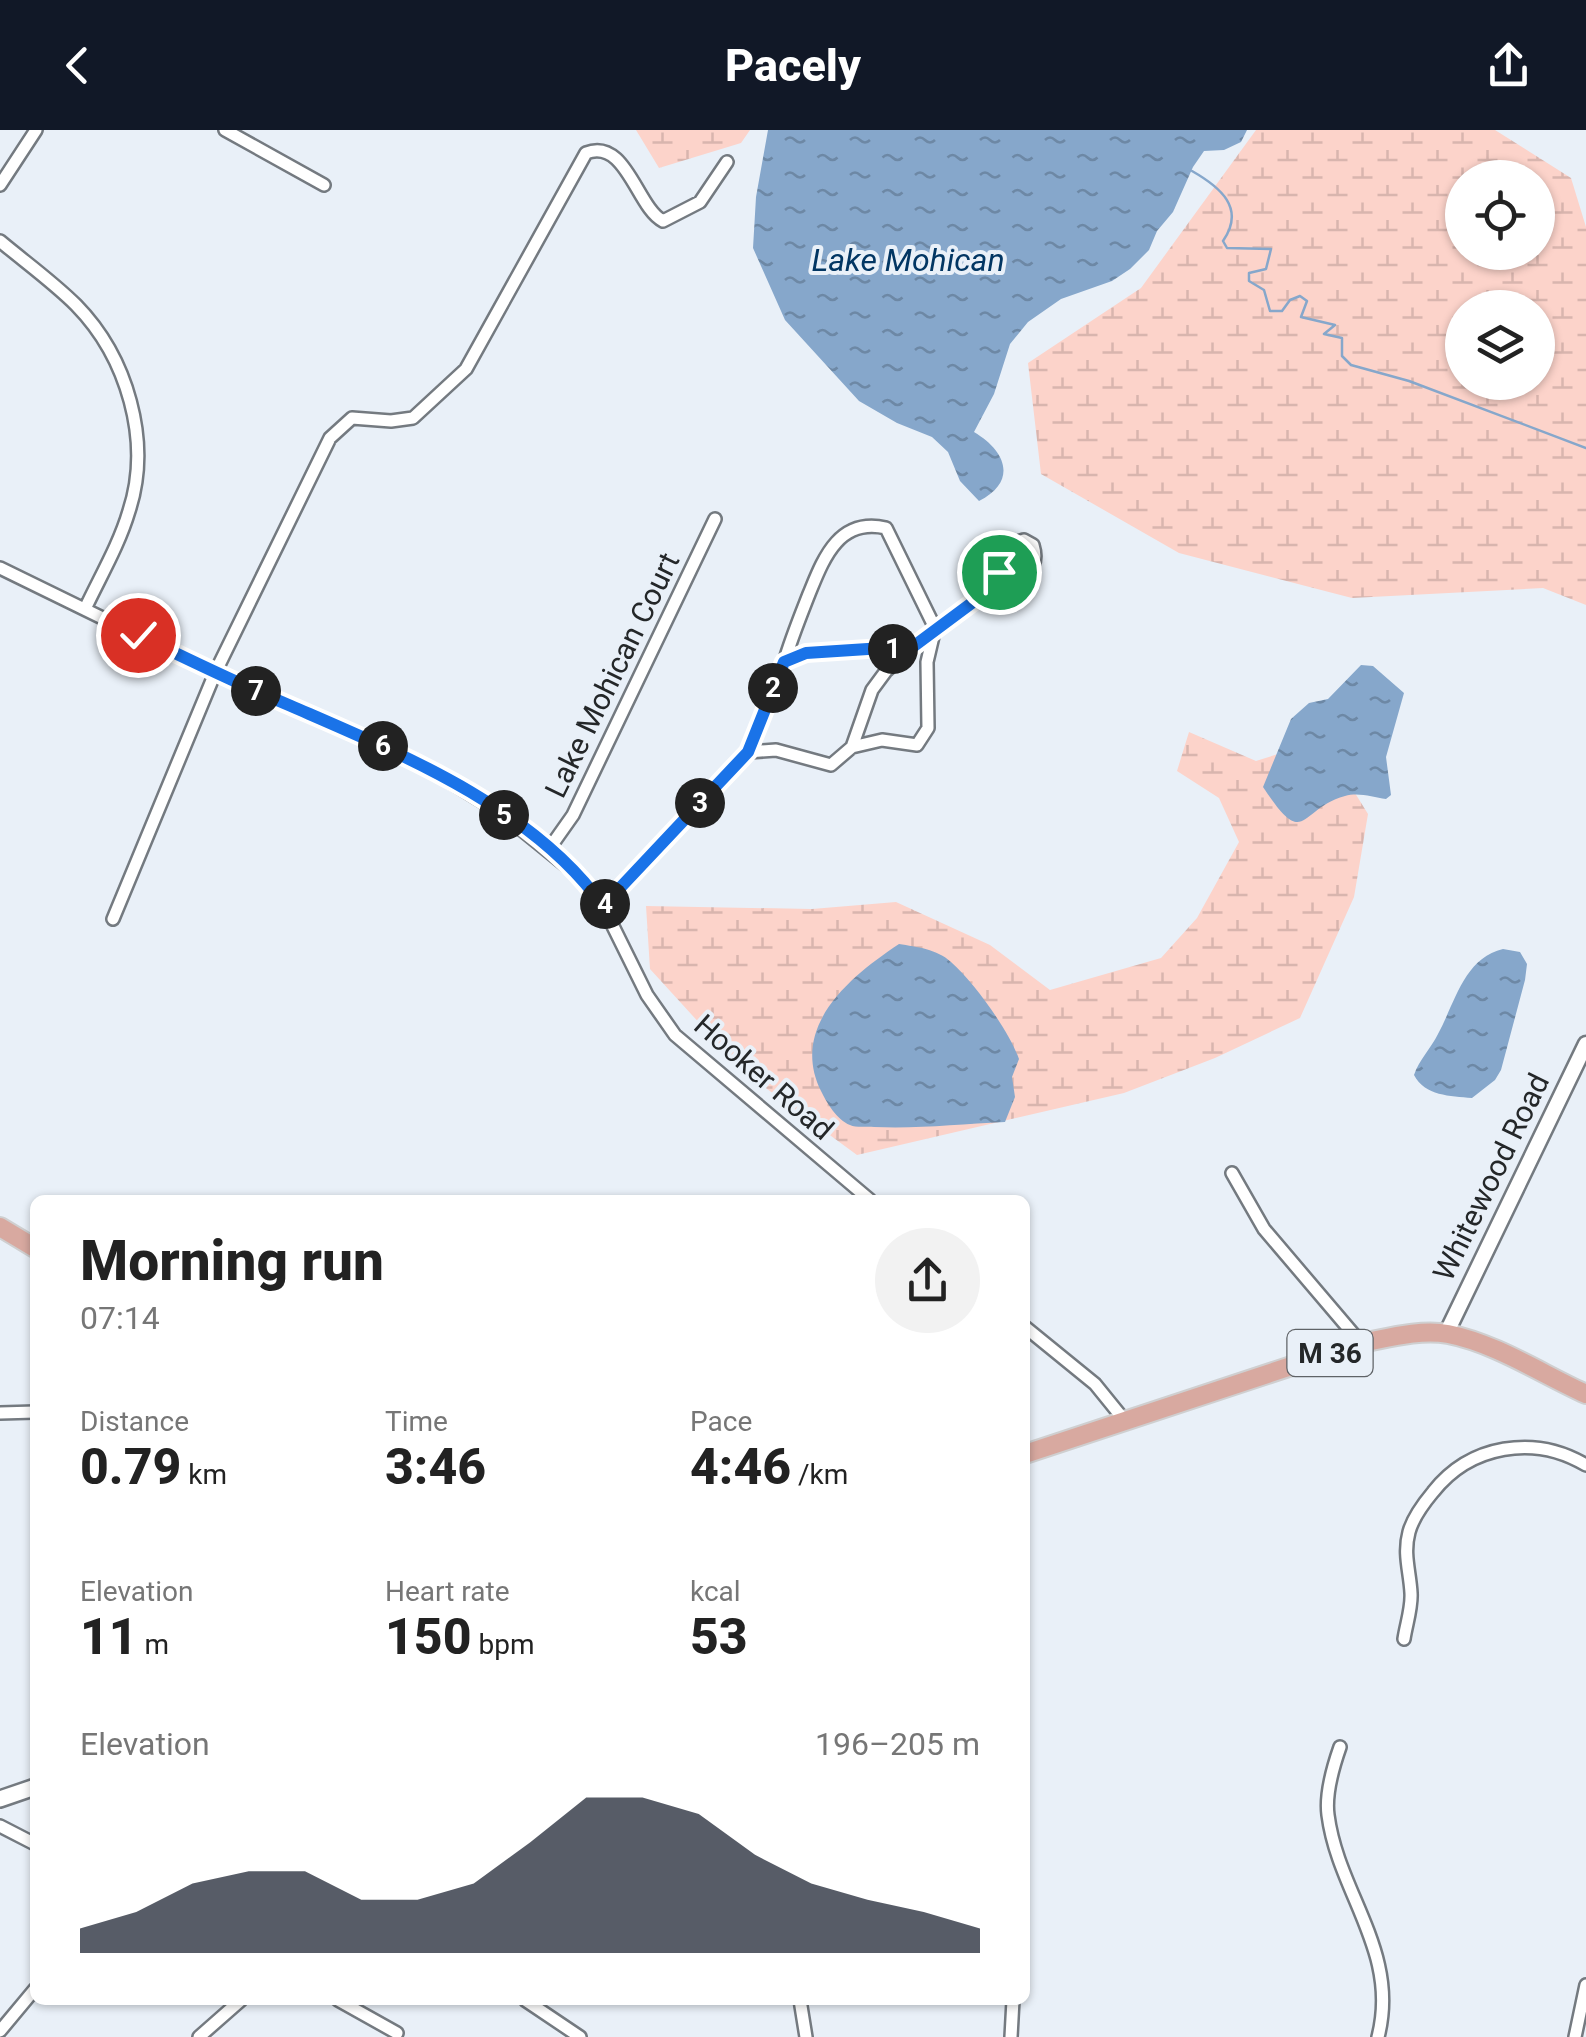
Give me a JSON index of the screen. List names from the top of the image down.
{
  "streets": {
    "main road": ["M 36"],
    "street": ["Lake Mohican Court", "Hooker Road", "Whitewood Road"]
  },
  "crossings": [
    ["Lake Mohican Court", "Hooker Road"],
    ["Whitewood Road", "M 36"]
  ],
  "water": ["Lake Mohican"],
  "page": {
    "header": "Pacely",
    "pins": [
      "1",
      "2",
      "7",
      "6",
      "3",
      "5",
      "4"
    ],
    "heading": ["Morning run", "07:14"],
    "stats": [
      ["Distance", "0.79 km"],
      ["Time", "3:46"],
      ["Pace", "4:46 /km"],
      ["Elevation", "11 m"],
      ["Heart rate", "150 bpm"],
      ["kcal", "53"]
    ],
    "chart": ["Elevation", "196–205 m"]
  }
}
